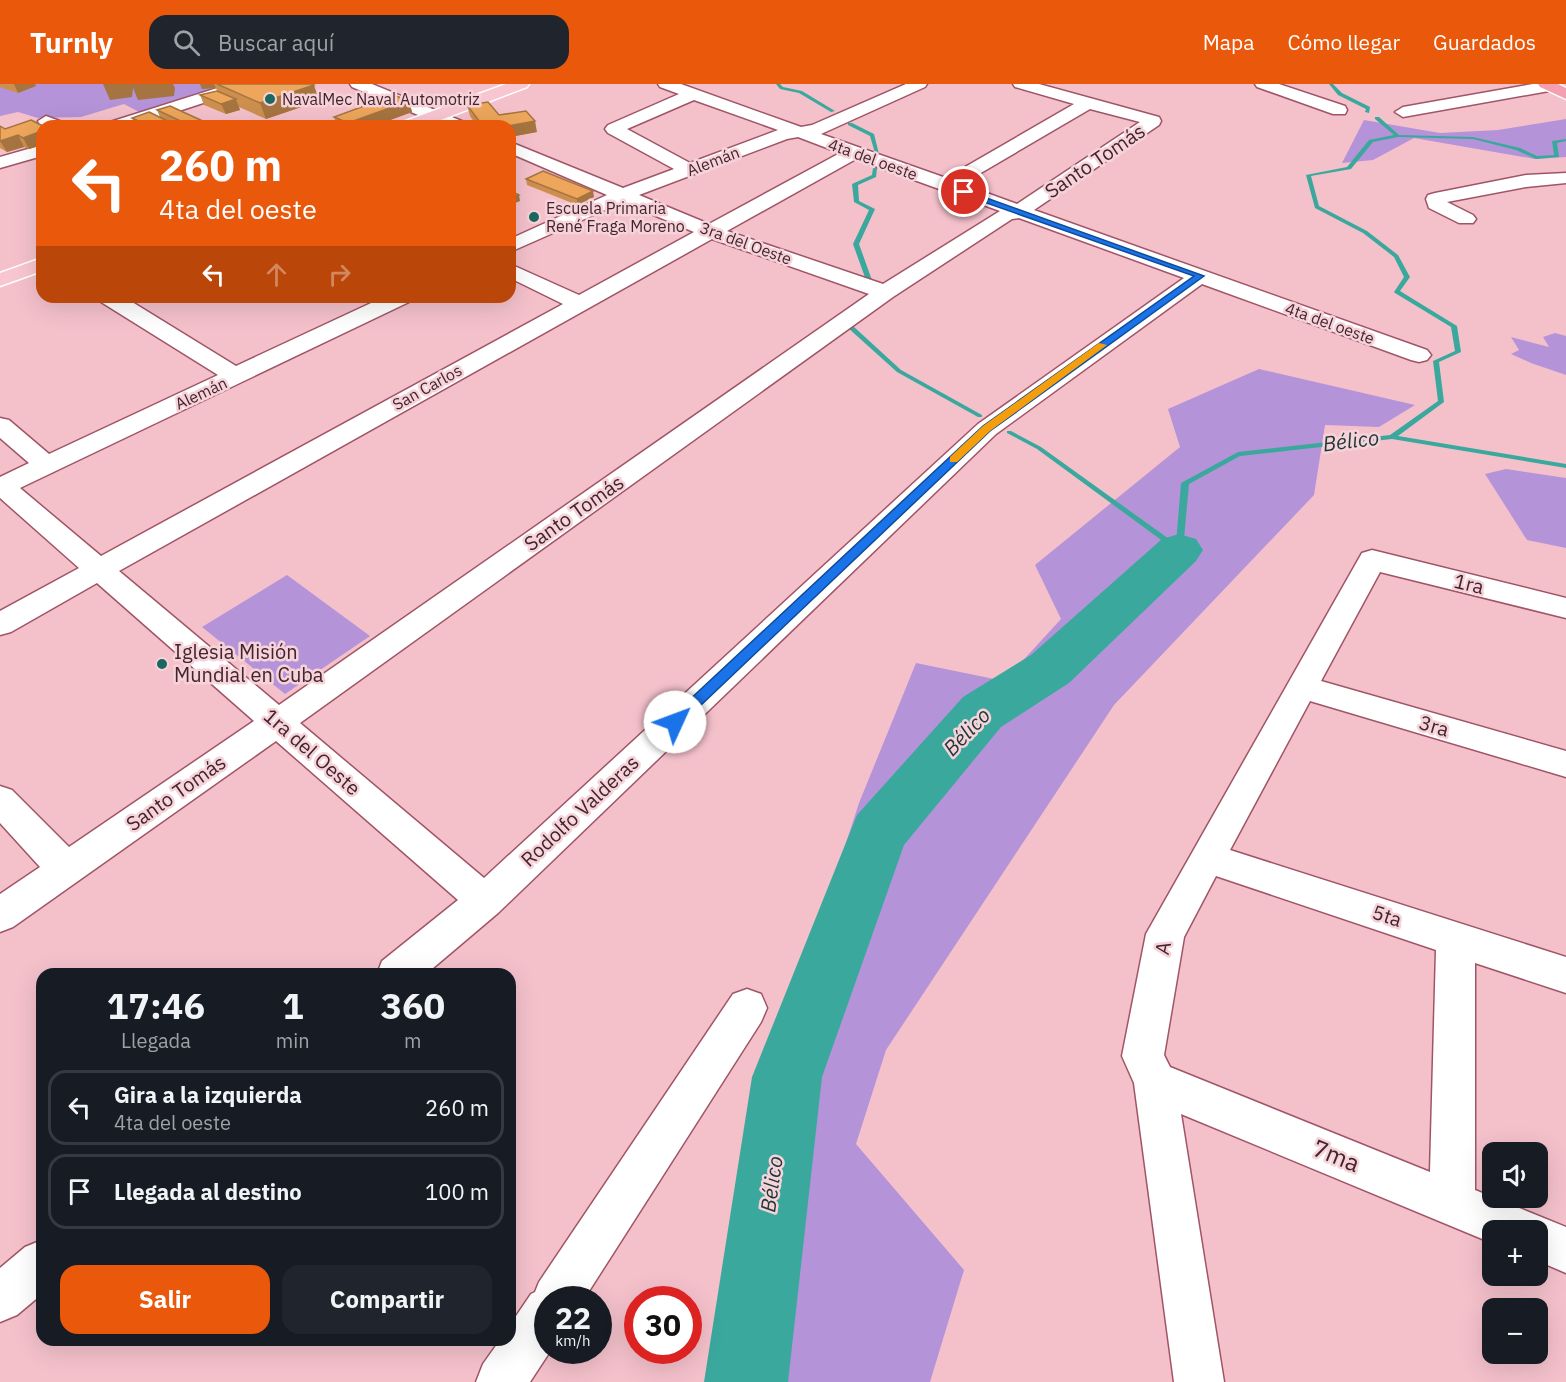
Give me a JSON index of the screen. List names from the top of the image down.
{
  "streets": {
    "street": [
      "4ta del oeste",
      "Alemán",
      "Santo Tomás",
      "3ra del Oeste",
      "San Carlos",
      "1ra",
      "3ra",
      "1ra del Oeste",
      "Rodolfo Valderas",
      "5ta",
      "A",
      "7ma"
    ]
  },
  "crossings": [
    ["4ta del oeste", "Alemán"],
    ["4ta del oeste", "Santo Tomás"],
    ["4ta del oeste", "San Carlos"],
    ["4ta del oeste", "Rodolfo Valderas"],
    ["Alemán", "3ra del Oeste"],
    ["Alemán", "1ra del Oeste"],
    ["Santo Tomás", "3ra del Oeste"],
    ["Santo Tomás", "1ra del Oeste"],
    ["3ra del Oeste", "San Carlos"],
    ["San Carlos", "1ra del Oeste"],
    ["1ra", "A"],
    ["3ra", "A"],
    ["1ra del Oeste", "Rodolfo Valderas"],
    ["5ta", "A"],
    ["A", "7ma"]
  ],
  "water": ["Bélico"],
  "places": ["NavalMec Naval Automotriz", "Escuela Primaria René Fraga Moreno", "Iglesia Misión Mundial en Cuba"],
  "page": {
    "header": "Turnly",
    "search": "Buscar aquí",
    "nav": ["Mapa", "Cómo llegar", "Guardados"],
    "turn": ["260 m", "4ta del oeste"],
    "eta": [
      "17:46",
      "Llegada",
      "1",
      "min",
      "360",
      "m"
    ],
    "list": [
      {
        "name": "Gira a la izquierda",
        "note": "4ta del oeste",
        "value": "260 m"
      },
      {
        "name": "Llegada al destino",
        "value": "100 m"
      }
    ],
    "map_buttons": ["+", "−"],
    "buttons": ["Salir", "Compartir"],
    "speed": "22 km/h",
    "limit": "30"
  }
}
